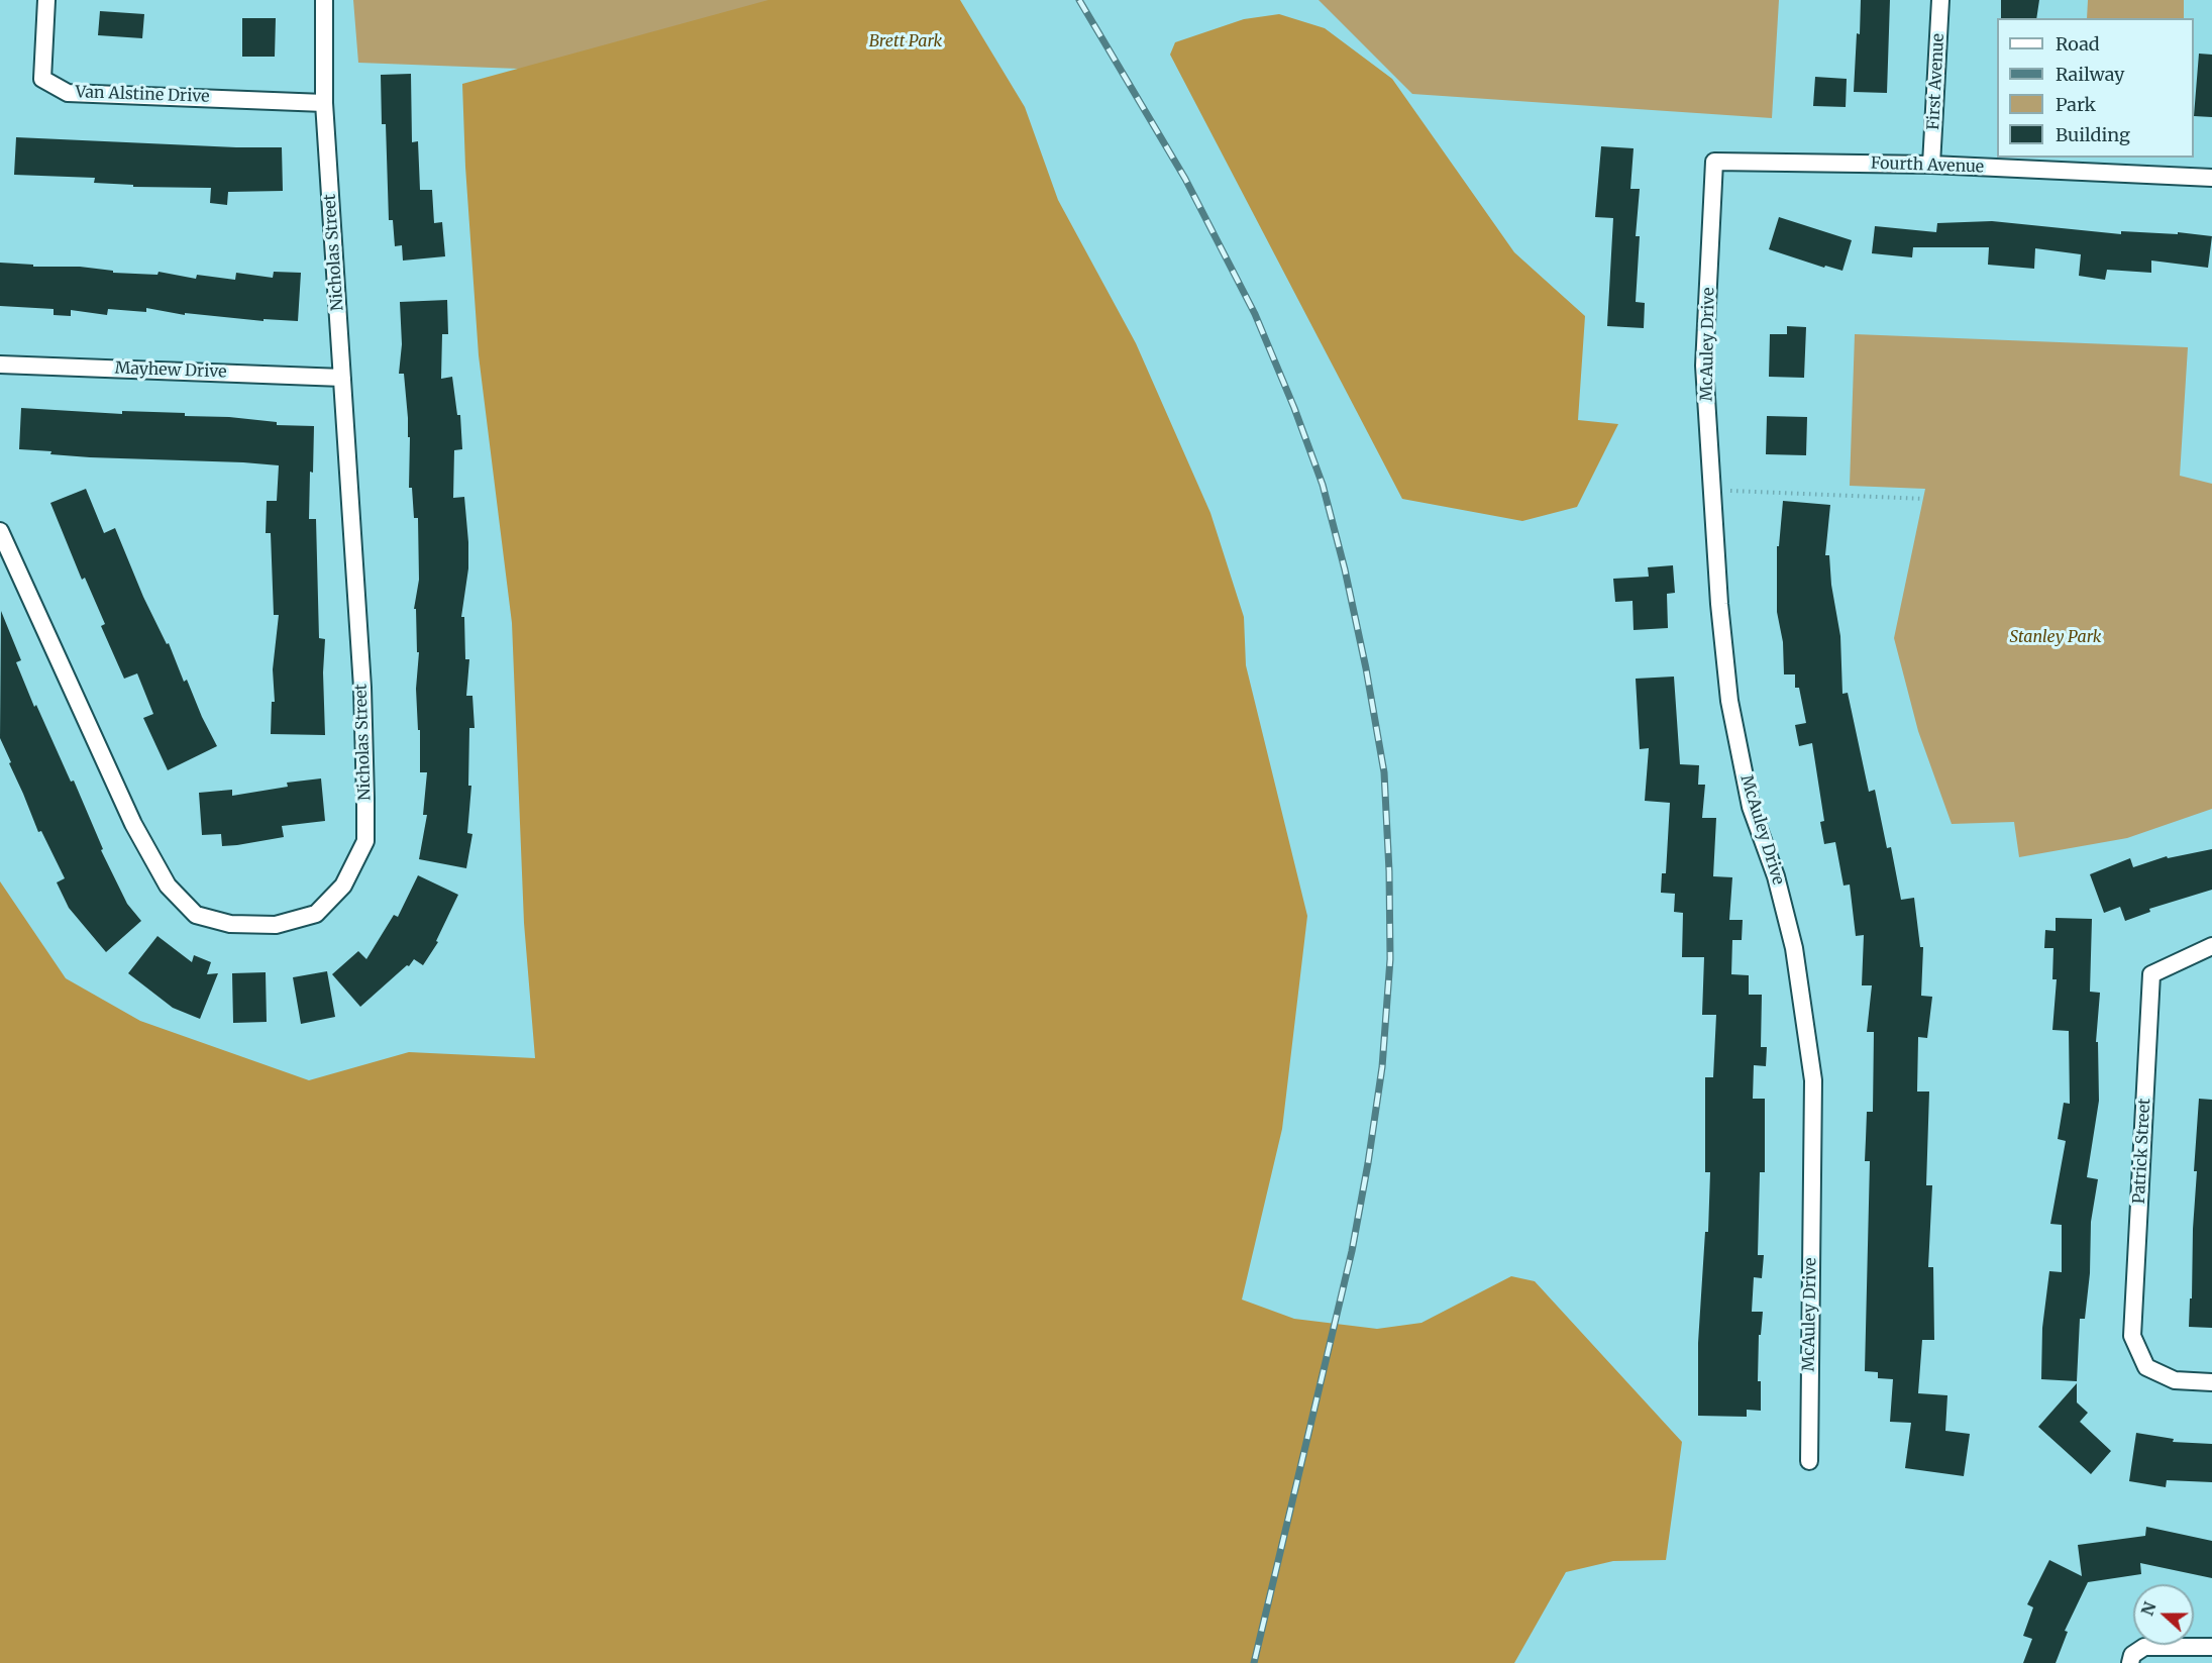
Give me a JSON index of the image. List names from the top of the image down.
{
  "streets": {
    "street": [
      "First Avenue",
      "Van Alstine Drive",
      "Fourth Avenue",
      "Nicholas Street",
      "McAuley Drive",
      "Mayhew Drive",
      "Patrick Street"
    ]
  },
  "crossings": [
    ["First Avenue", "Fourth Avenue"],
    ["Van Alstine Drive", "Nicholas Street"],
    ["Fourth Avenue", "McAuley Drive"],
    ["Nicholas Street", "Mayhew Drive"]
  ],
  "parks": ["Brett Park", "Stanley Park"],
  "legend": [
    "Road",
    "Railway",
    "Park",
    "Building"
  ],
  "north": "left"
}
